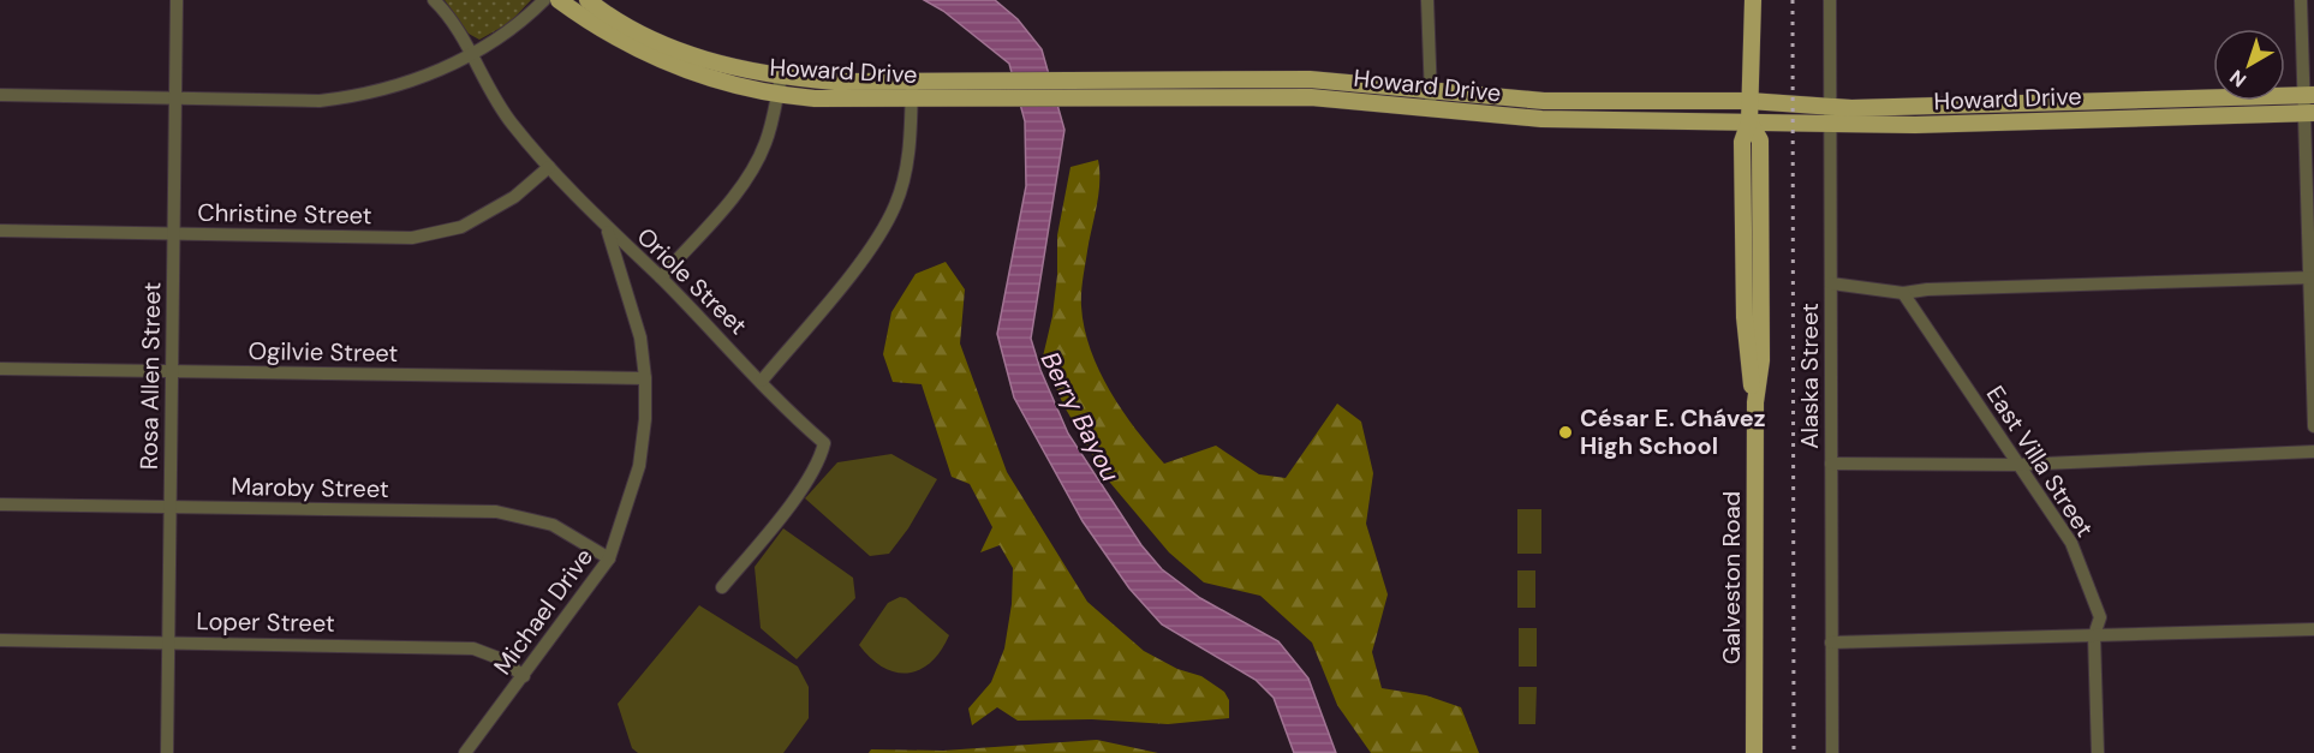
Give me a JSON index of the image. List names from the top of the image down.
{
  "streets": {
    "main road": ["Howard Drive", "Galveston Road"],
    "street": [
      "Christine Street",
      "Oriole Street",
      "Ogilvie Street",
      "Rosa Allen Street",
      "Alaska Street",
      "East Villa Street",
      "Maroby Street",
      "Michael Drive",
      "Loper Street"
    ]
  },
  "crossings": [
    ["Howard Drive", "Alaska Street"],
    ["Howard Drive", "Galveston Road"],
    ["Christine Street", "Oriole Street"],
    ["Christine Street", "Rosa Allen Street"],
    ["Oriole Street", "Michael Drive"],
    ["Ogilvie Street", "Rosa Allen Street"],
    ["Ogilvie Street", "Michael Drive"],
    ["Rosa Allen Street", "Maroby Street"],
    ["Rosa Allen Street", "Loper Street"],
    ["Maroby Street", "Michael Drive"],
    ["Michael Drive", "Loper Street"]
  ],
  "water": ["Berry Bayou"],
  "places": ["César E. Chávez High School"],
  "north": "bottom left"
}
